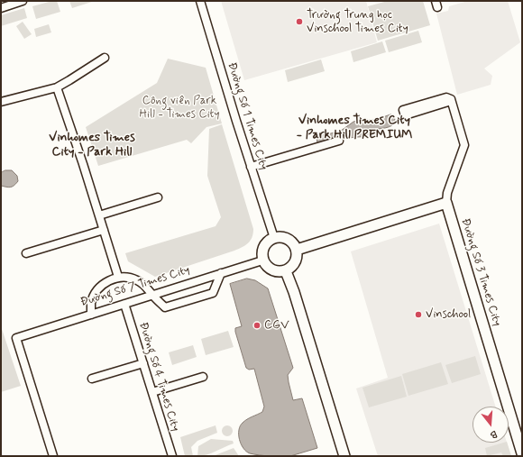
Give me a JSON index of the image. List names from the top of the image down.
{
  "streets": {
    "street": [
      "Đường Số 1 Times City",
      "Đường Số 3 Times City",
      "Đường Số 7 Times City",
      "Đường Số 4 Times City"
    ]
  },
  "crossings": [
    ["Đường Số 1 Times City", "Đường Số 7 Times City"],
    ["Đường Số 7 Times City", "Đường Số 4 Times City"]
  ],
  "districts": ["Vinhomes Times City - Park Hill PREMIUM", "Vinhomes Times City - Park Hill"],
  "parks": ["Công viên Park Hill - Times City"],
  "places": ["Trường Trung học Vinschool Times City", "Vinschool", "CGV"],
  "north": "bottom"
}
